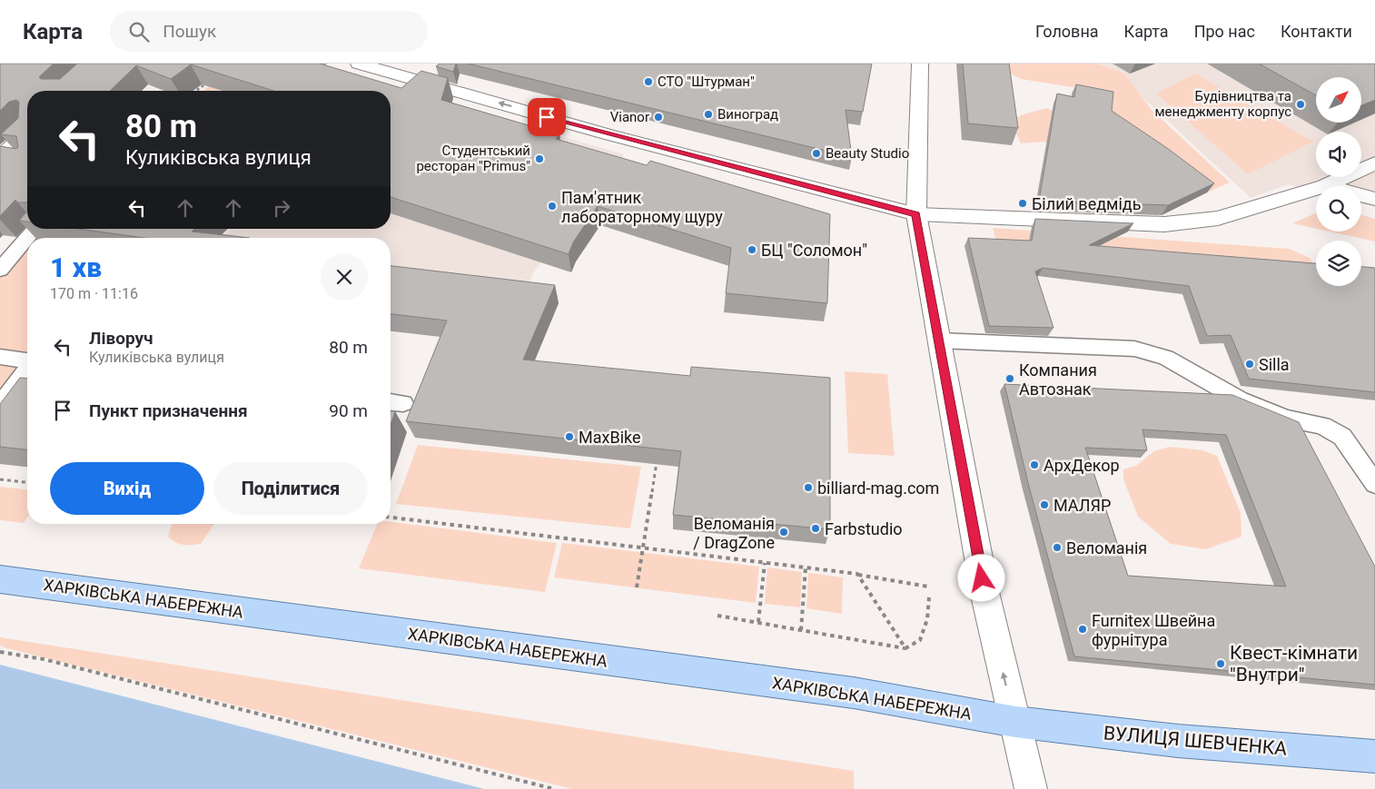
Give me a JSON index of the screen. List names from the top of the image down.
{
  "streets": {
    "main road": ["ХАРКІВСЬКА НАБЕРЕЖНА", "ВУЛИЦЯ ШЕВЧЕНКА"]
  },
  "crossings": [
    ["ХАРКІВСЬКА НАБЕРЕЖНА", "ВУЛИЦЯ ШЕВЧЕНКА"]
  ],
  "places": [
    "СТО \"Штурман\"",
    "Будівництва та менеджменту корпус",
    "Виноград",
    "Vianor",
    "Beauty Studio",
    "Студентський ресторан \"Primus\"",
    "Білий ведмідь",
    "Пам'ятник лабораторному щуру",
    "БЦ \"Соломон\"",
    "Silla",
    "Компания Автознак",
    "MaxBike",
    "АрхДекор",
    "billiard-mag.com",
    "МАЛЯР",
    "Farbstudio",
    "Веломанія / DragZone",
    "Веломанія",
    "Furnitex Швейна фурнітура",
    "Квест-кімнати \"Внутри\""
  ],
  "north": "top right",
  "page": {
    "header": "Карта",
    "search": "Пошук",
    "nav": [
      "Головна",
      "Карта",
      "Про нас",
      "Контакти"
    ],
    "turn": ["80 m", "Куликівська вулиця"],
    "heading": ["1 хв", "170 m · 11:16"],
    "list": [
      {
        "name": "Ліворуч",
        "note": "Куликівська вулиця",
        "value": "80 m"
      },
      {
        "name": "Пункт призначення",
        "value": "90 m"
      }
    ],
    "buttons": ["Вихід", "Поділитися"]
  }
}
